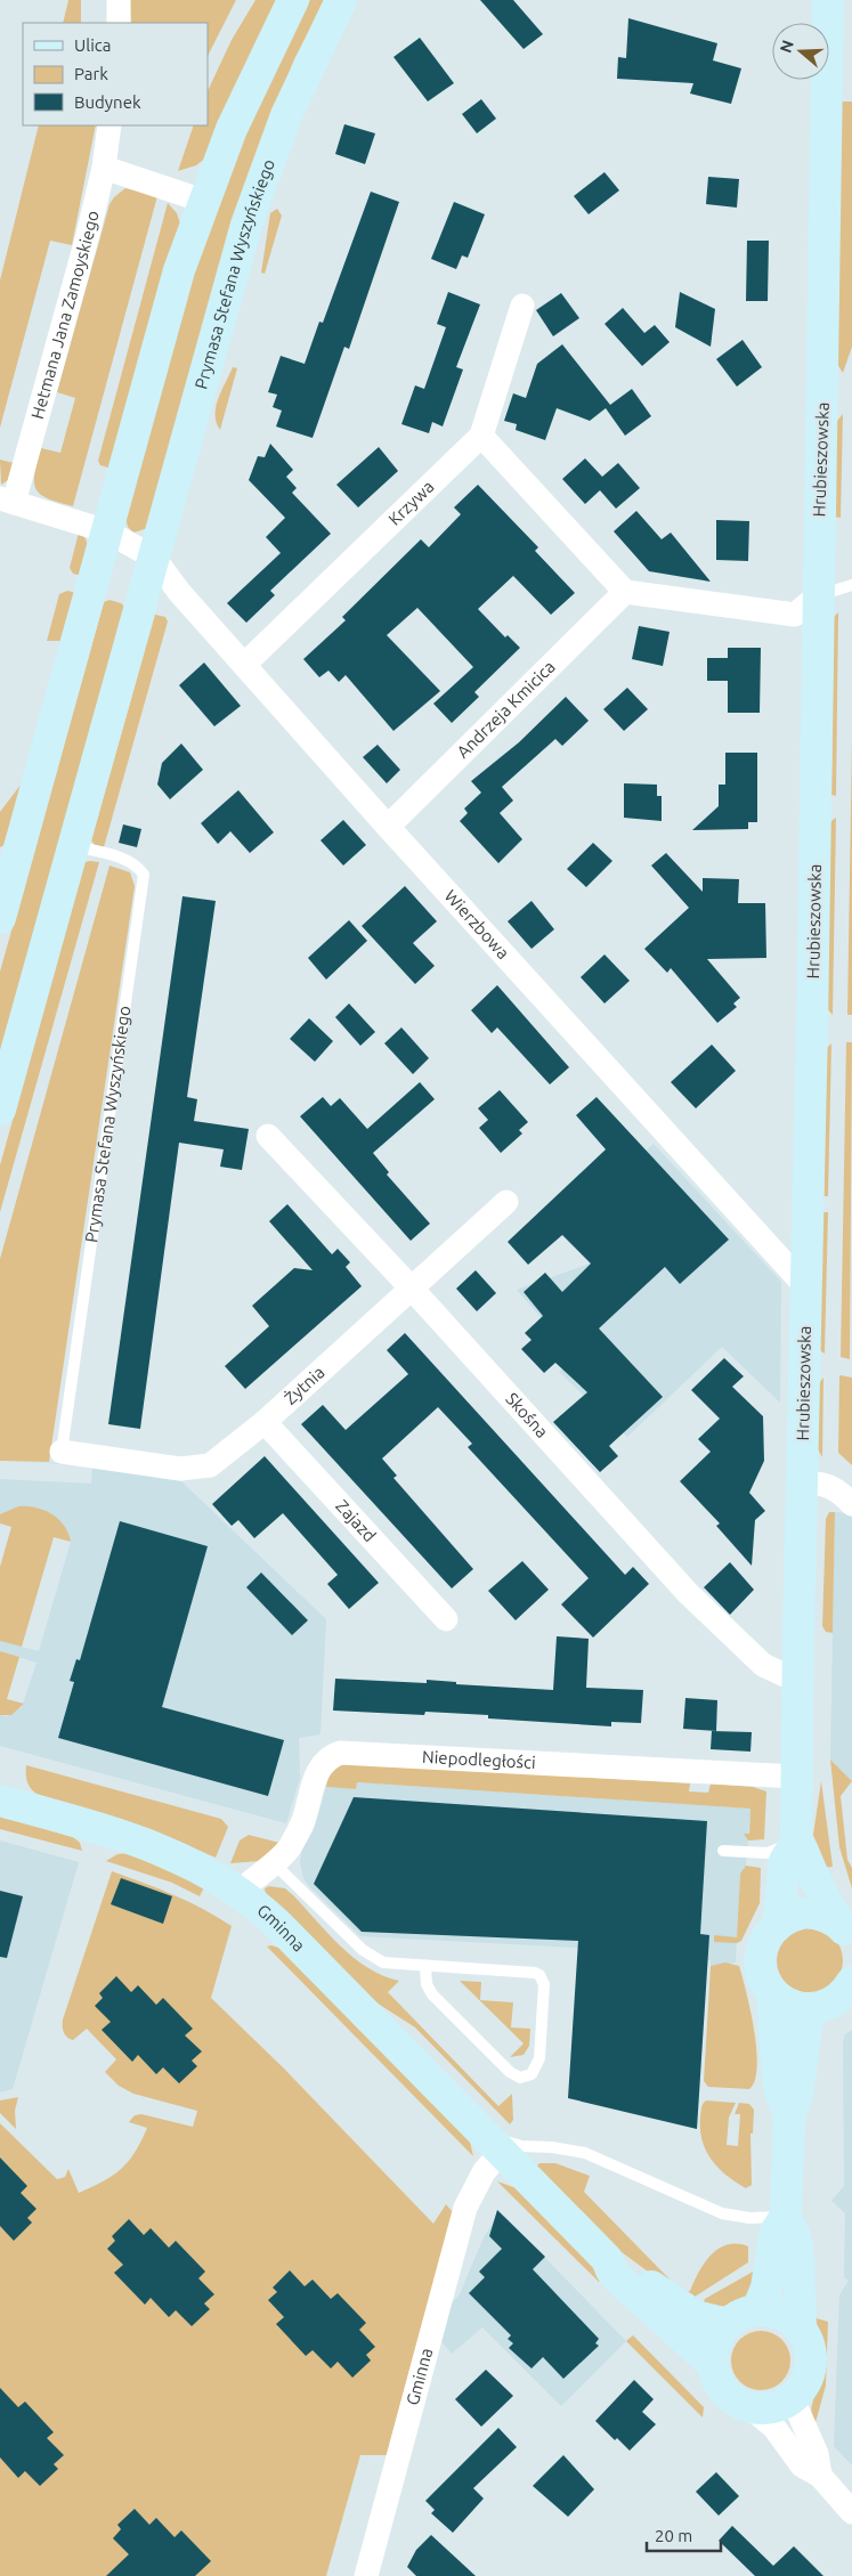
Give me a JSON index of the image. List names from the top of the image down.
{
  "streets": {
    "street": [
      "Prymasa Stefana Wyszyńskiego",
      "Hetmana Jana Zamoyskiego",
      "Hrubieszowska",
      "Krzywa",
      "Andrzeja Kmicica",
      "Wierzbowa",
      "Żytnia",
      "Skośna",
      "Zajazd",
      "Niepodległości",
      "Gminna"
    ]
  },
  "crossings": [
    ["Prymasa Stefana Wyszyńskiego", "Wierzbowa"],
    ["Prymasa Stefana Wyszyńskiego", "Żytnia"],
    ["Hrubieszowska", "Wierzbowa"],
    ["Hrubieszowska", "Skośna"],
    ["Hrubieszowska", "Niepodległości"],
    ["Krzywa", "Wierzbowa"],
    ["Andrzeja Kmicica", "Wierzbowa"],
    ["Żytnia", "Skośna"],
    ["Żytnia", "Zajazd"],
    ["Niepodległości", "Gminna"]
  ],
  "legend": ["Ulica", "Park", "Budynek"],
  "scale_bar": "20 m",
  "north": "left"
}
